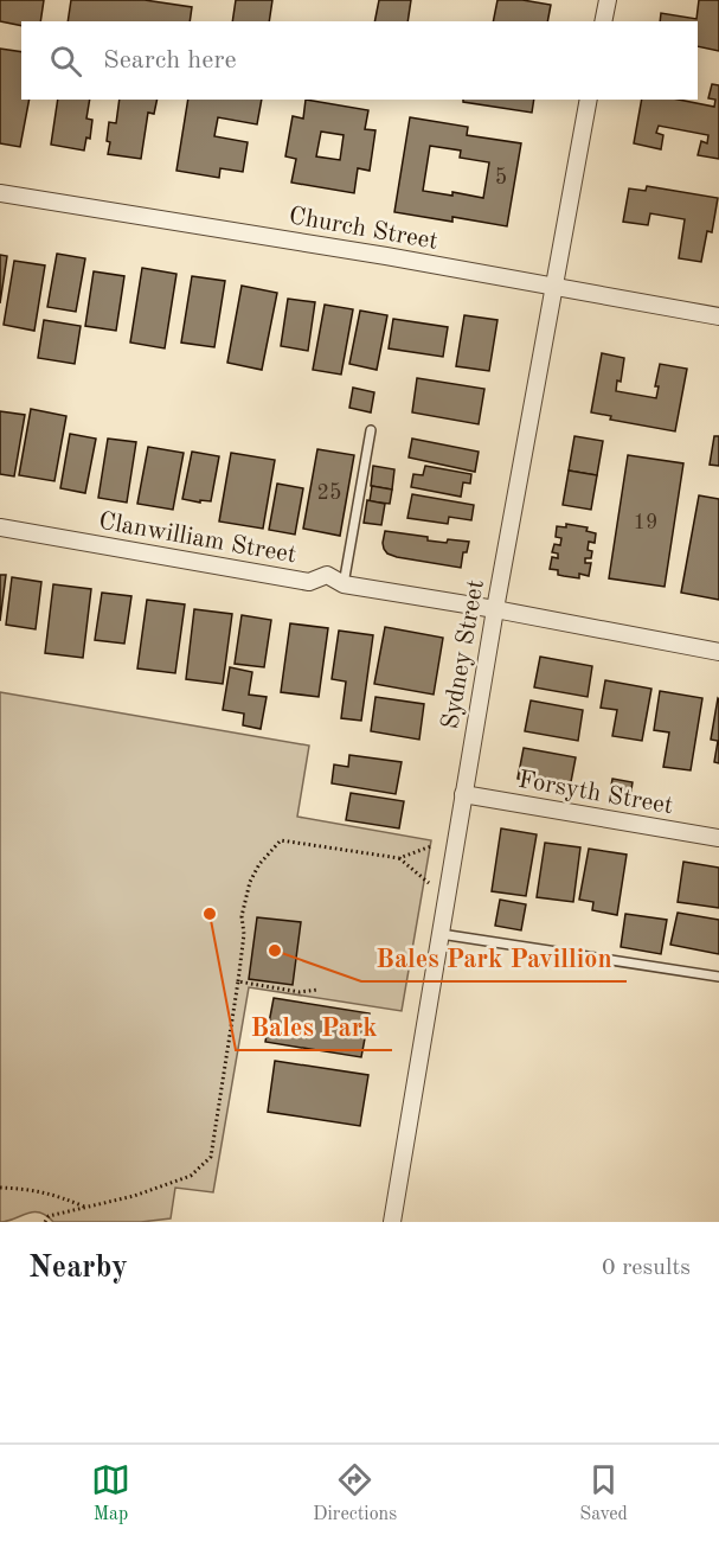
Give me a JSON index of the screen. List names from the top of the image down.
{
  "streets": {
    "street": [
      "Church Street",
      "Clanwilliam Street",
      "Sydney Street",
      "Forsyth Street"
    ]
  },
  "crossings": [
    ["Church Street", "Sydney Street"],
    ["Clanwilliam Street", "Sydney Street"],
    ["Sydney Street", "Forsyth Street"]
  ],
  "places": ["Bales Park", "Bales Park Pavillion"],
  "house_numbers": ["5", "25", "19"],
  "page": {
    "search": "Search here",
    "heading": ["Nearby", "0 results"],
    "nav": ["Map", "Directions", "Saved"]
  }
}
